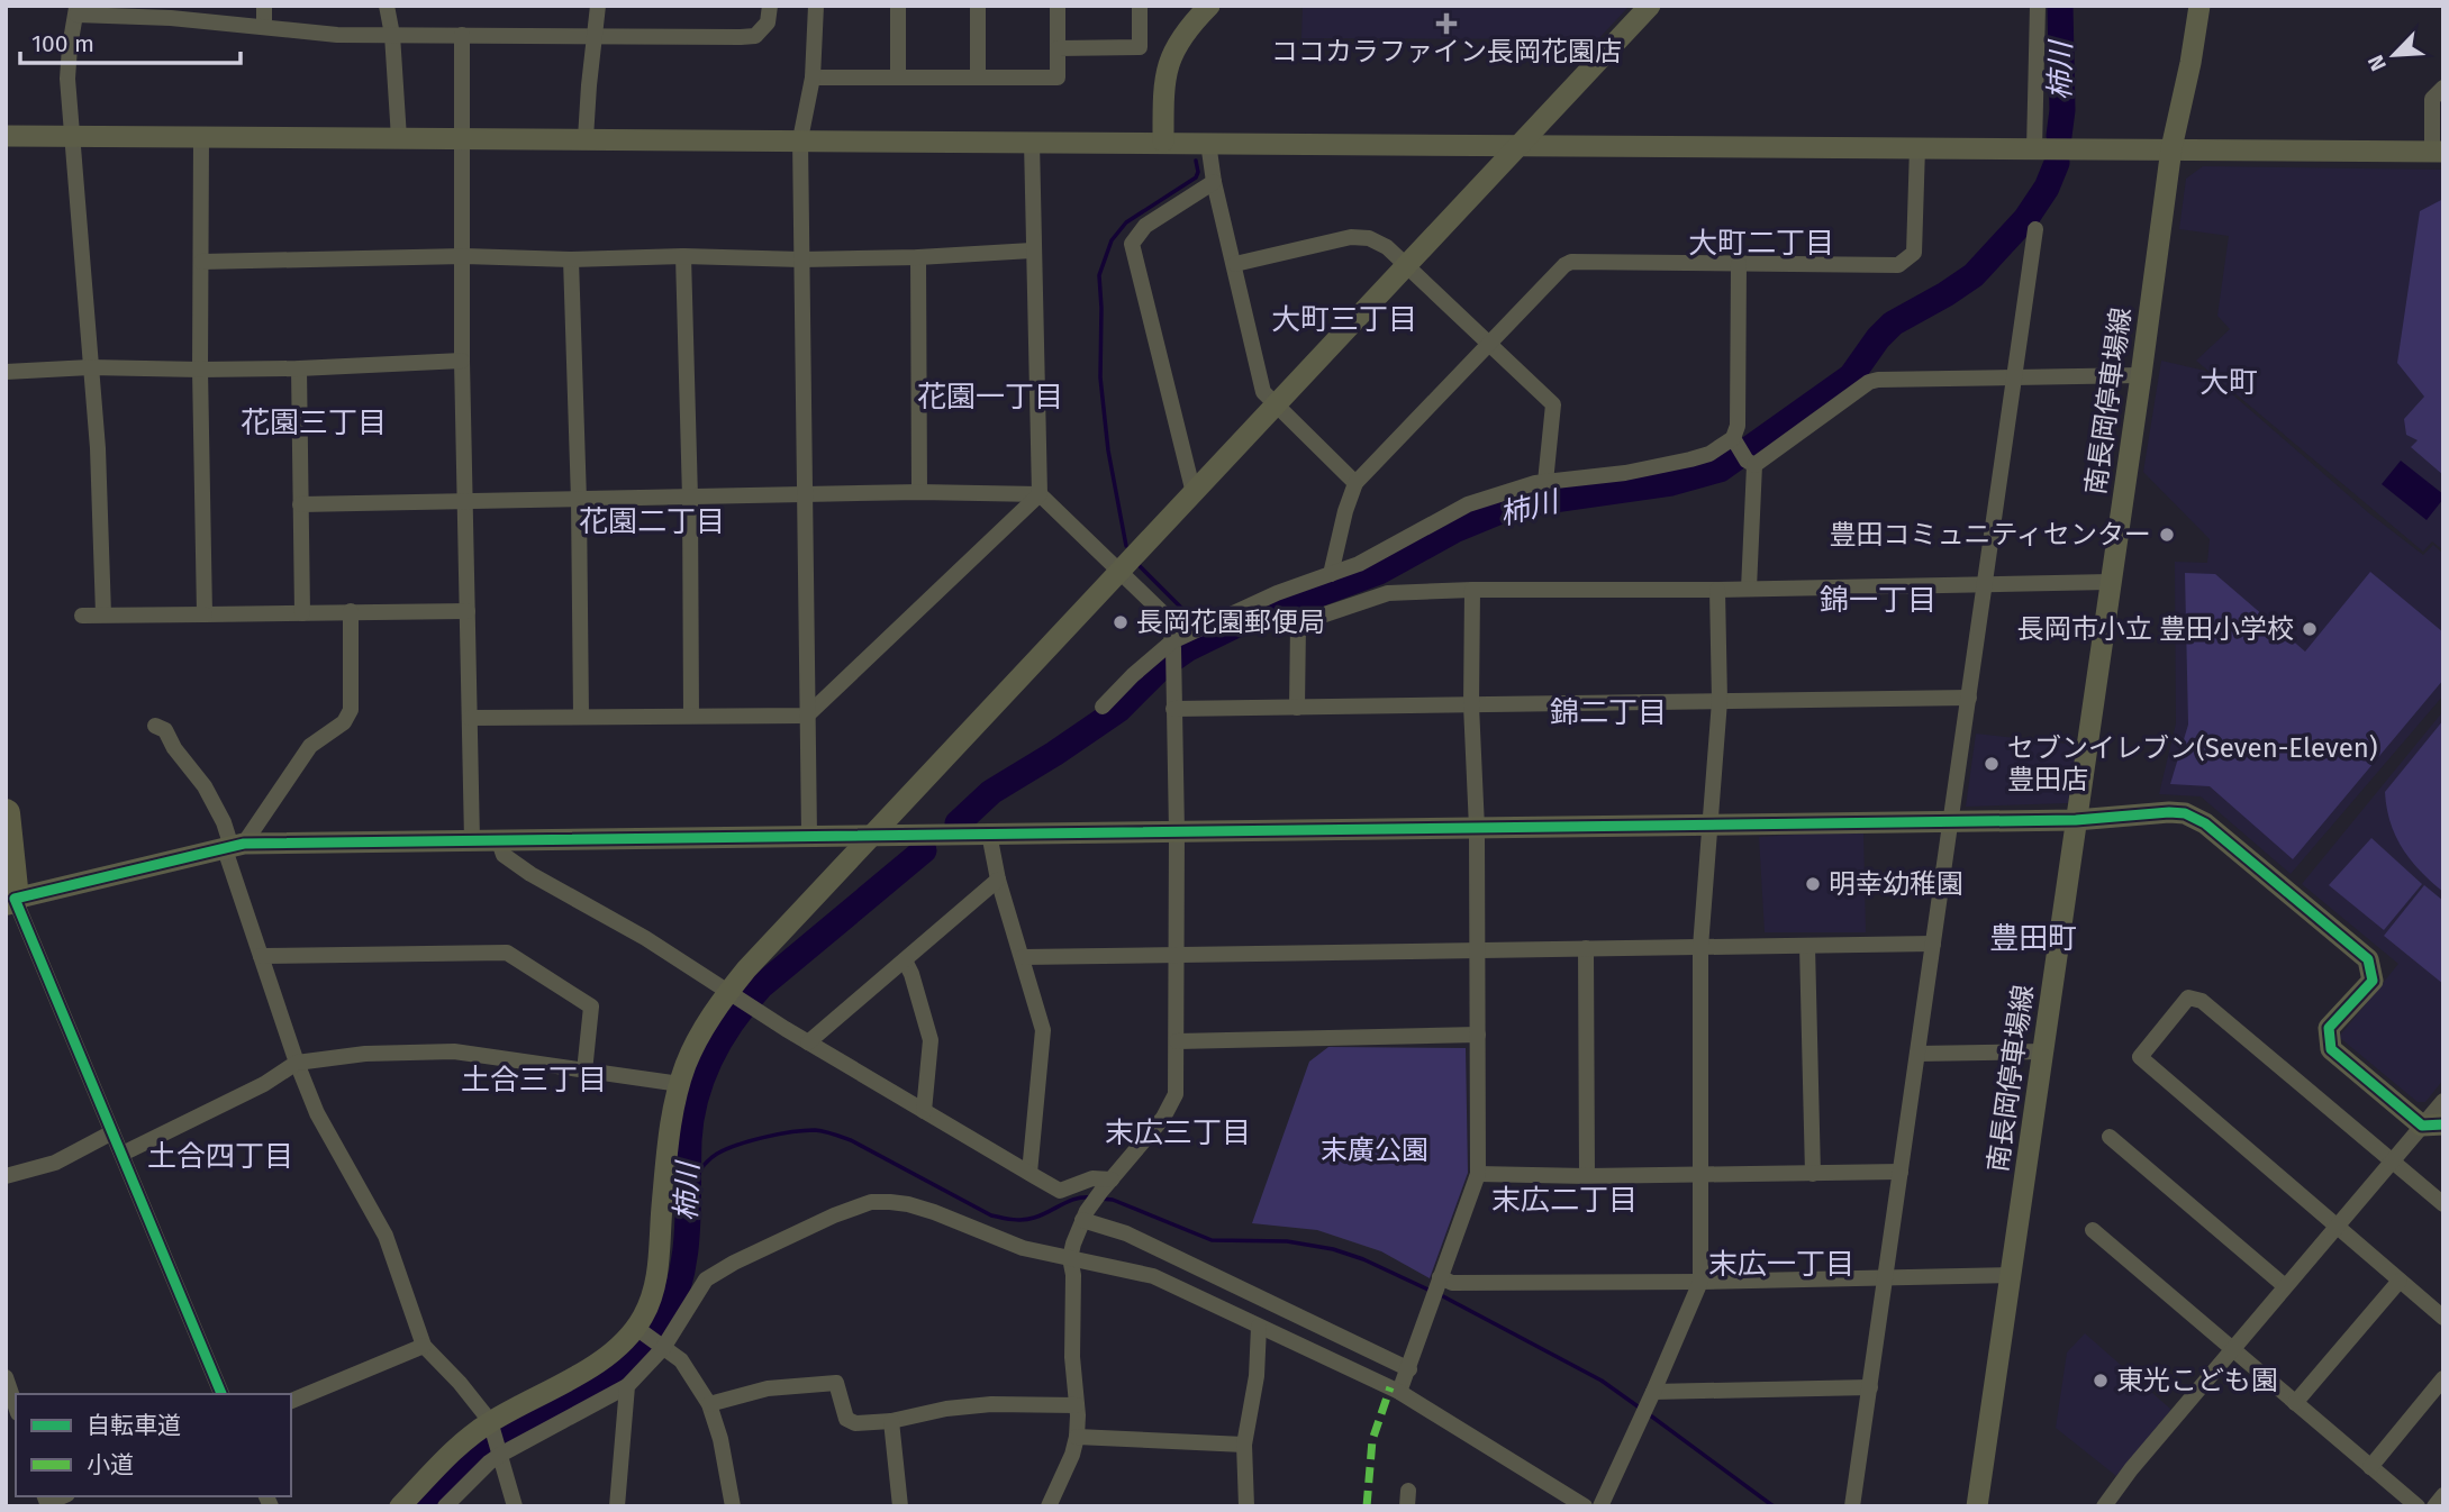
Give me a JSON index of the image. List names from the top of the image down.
{
  "streets": {
    "street": ["南長岡停車場線"]
  },
  "districts": [
    "大町二丁目",
    "大町三丁目",
    "大町",
    "花園一丁目",
    "花園三丁目",
    "花園二丁目",
    "錦一丁目",
    "錦二丁目",
    "豊田町",
    "土合三丁目",
    "末広三丁目",
    "土合四丁目",
    "末広二丁目",
    "末広一丁目"
  ],
  "water": ["柿川"],
  "parks": ["末廣公園"],
  "places": {
    "health": ["ココカラファイン長岡花園店"],
    "other": [
      "豊田コミュニティセンター",
      "長岡花園郵便局",
      "長岡市小立 豊田小学校",
      "セブンイレブン(Seven-Eleven) 豊田店",
      "明幸幼稚園",
      "東光こども園"
    ]
  },
  "legend": ["自転車道", "小道"],
  "scale_bar": "100 m",
  "north": "bottom left"
}
